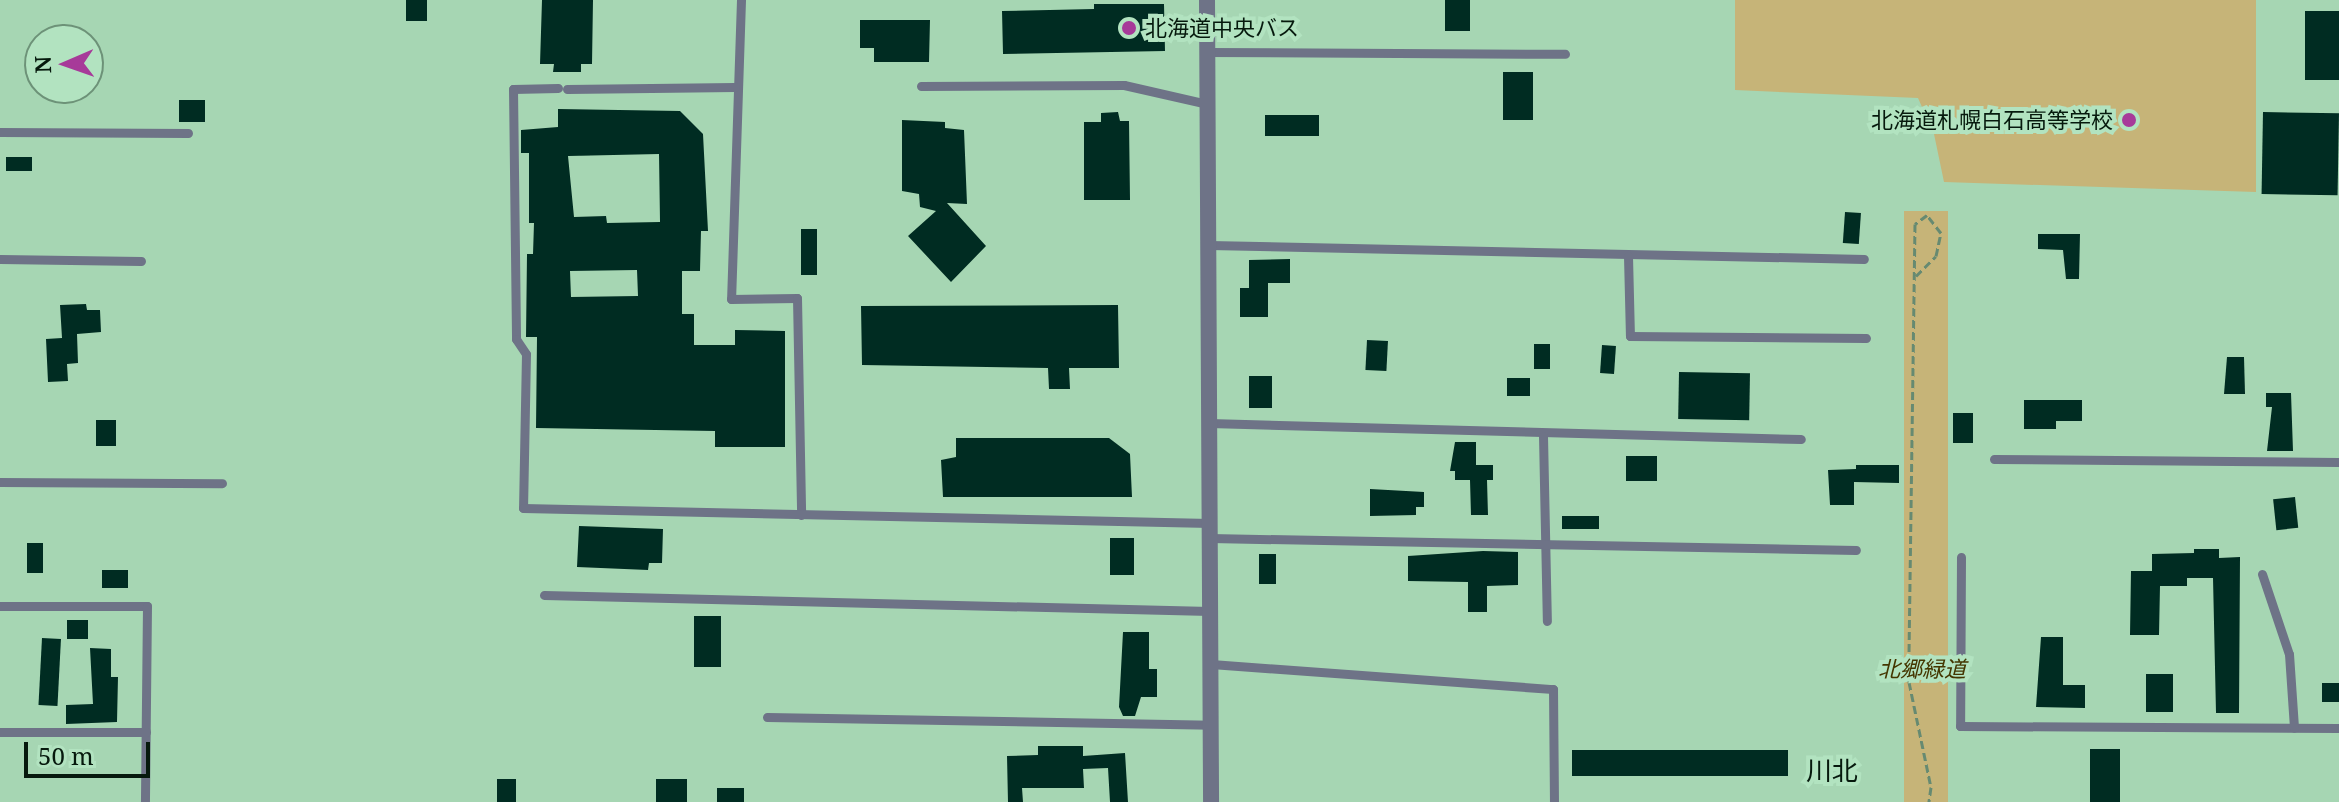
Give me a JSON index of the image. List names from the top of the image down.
{
  "districts": ["川北"],
  "parks": ["北郷緑道"],
  "places": ["北海道中央バス", "北海道札幌白石高等学校"],
  "scale_bar": "50 m",
  "north": "left"
}
